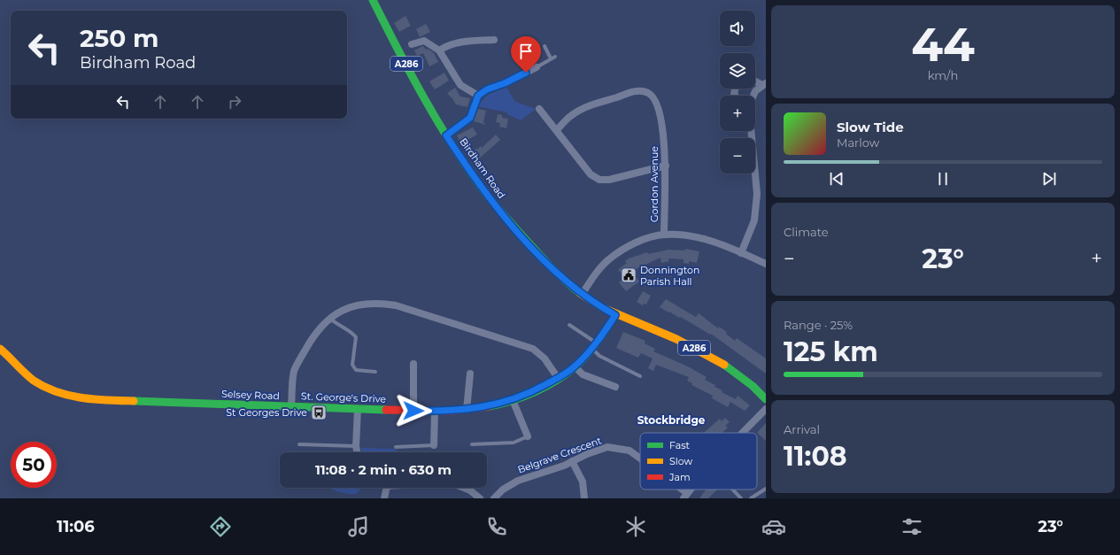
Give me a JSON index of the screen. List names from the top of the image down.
{
  "streets": {
    "main road": [
      "A286",
      "Birdham Road",
      "Selsey Road",
      "St. George's Drive"
    ],
    "street": ["Gordon Avenue", "Belgrave Crescent"]
  },
  "crossings": [
    ["A286", "Birdham Road"],
    ["A286", "St. George's Drive"],
    ["Birdham Road", "St. George's Drive"],
    ["Selsey Road", "St. George's Drive"]
  ],
  "districts": ["Stockbridge"],
  "places": {
    "public building": ["Donnington Parish Hall"],
    "bus stop": ["St Georges Drive"]
  },
  "legend": ["Fast", "Slow", "Jam"],
  "page": {
    "tile": [
      ["44", "km/h"],
      "Climate",
      ["Range · 25%", "125 km"],
      ["Arrival", "11:08"]
    ],
    "map_buttons": ["+", "−"],
    "turn": ["250 m", "Birdham Road"],
    "song": ["Slow Tide", "Marlow"],
    "heat": ["−", "23°", "+"],
    "limit": "50",
    "trip": "11:08 · 2 min · 630 m",
    "tabs": ["11:06", "23°"]
  }
}
